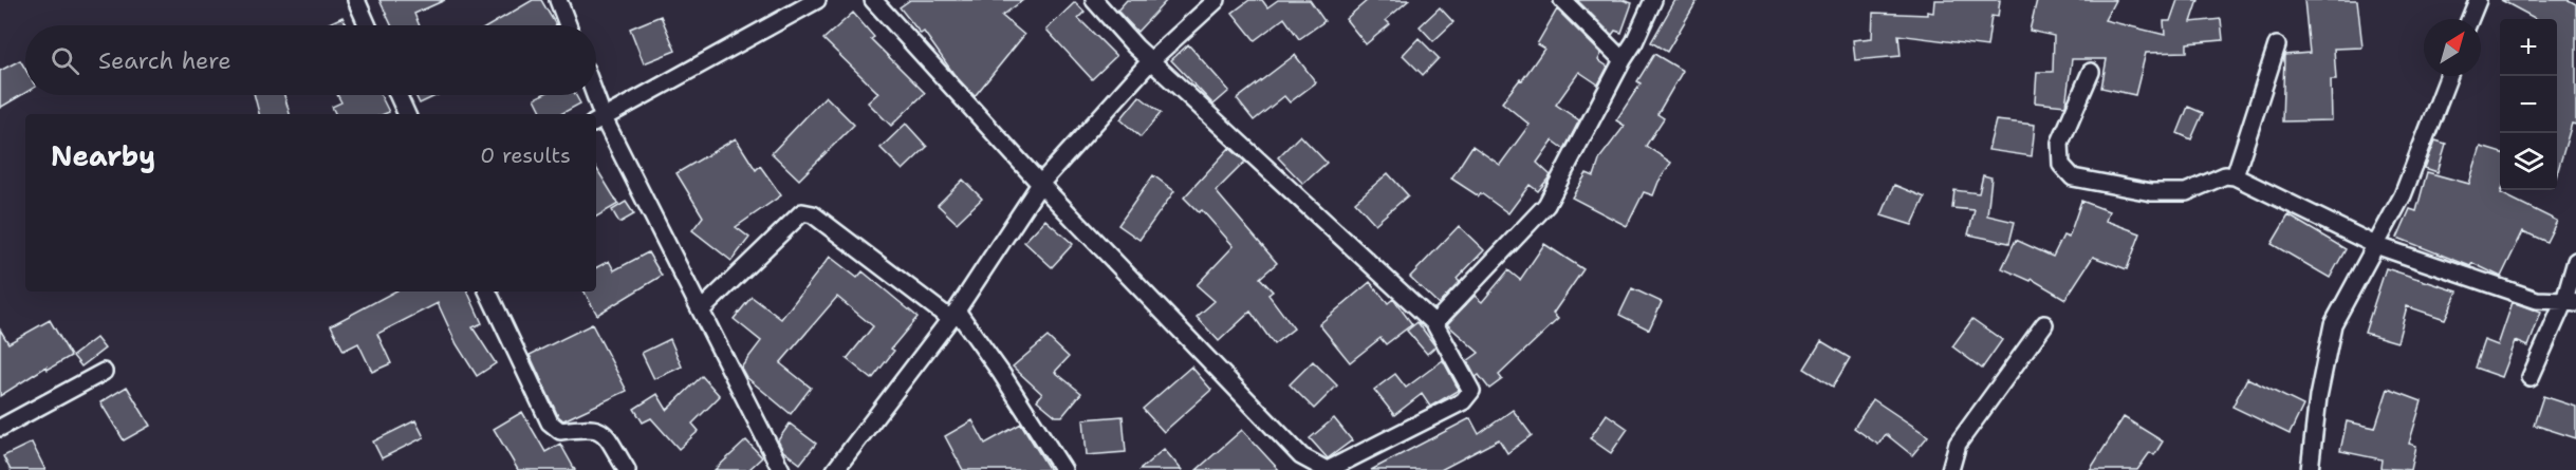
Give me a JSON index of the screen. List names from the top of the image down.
{
  "north": "top right",
  "page": {
    "map_buttons": ["+", "−"],
    "search": "Search here",
    "heading": ["Nearby", "0 results"]
  }
}
